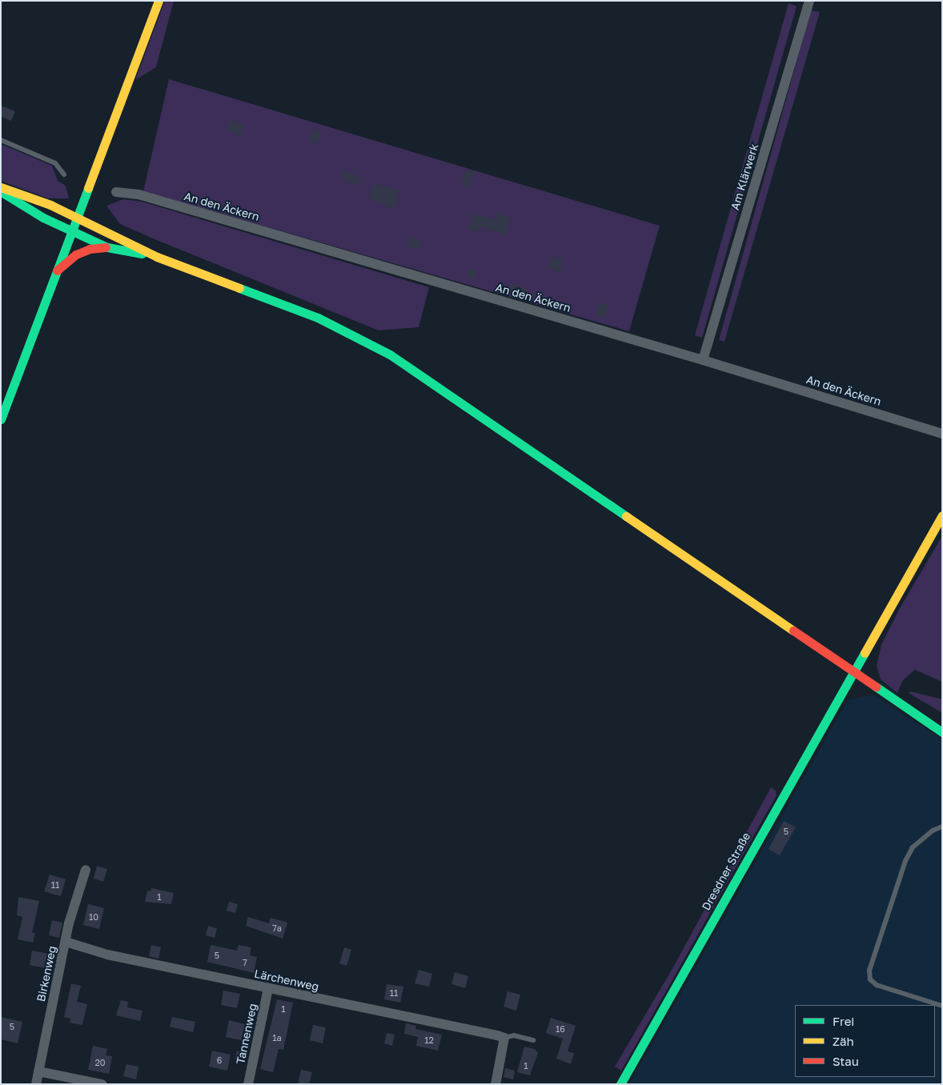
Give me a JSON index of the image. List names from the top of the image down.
{
  "streets": {
    "main road": ["Dresdner Straße"],
    "street": [
      "Am Klärwerk",
      "An den Äckern",
      "Birkenweg",
      "Lärchenweg",
      "Tannenweg"
    ]
  },
  "crossings": [
    ["Am Klärwerk", "An den Äckern"],
    ["Birkenweg", "Lärchenweg"],
    ["Lärchenweg", "Tannenweg"]
  ],
  "house_numbers": [
    "5",
    "11",
    "1",
    "10",
    "7a",
    "5",
    "7",
    "11",
    "1",
    "5",
    "16",
    "1a",
    "12",
    "6",
    "20",
    "1"
  ],
  "legend": ["Frei", "Zäh", "Stau"]
}
